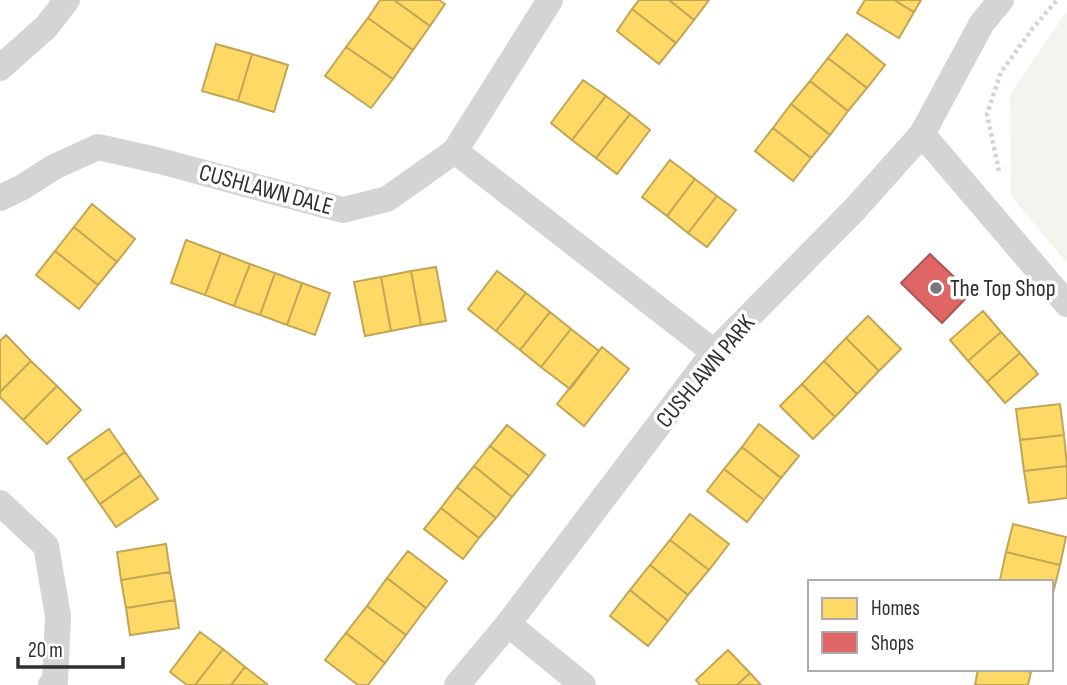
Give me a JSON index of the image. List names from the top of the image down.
{
  "streets": {
    "street": ["CUSHLAWN DALE", "CUSHLAWN PARK"]
  },
  "places": ["The Top Shop"],
  "legend": ["Homes", "Shops"],
  "scale_bar": "20 m"
}
